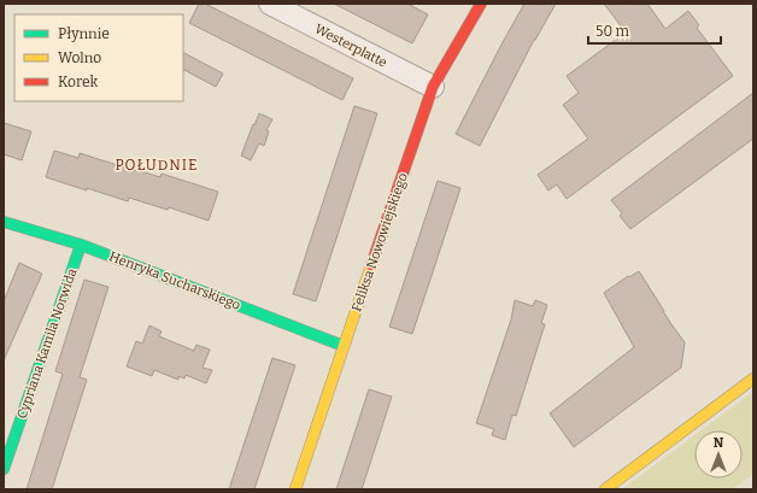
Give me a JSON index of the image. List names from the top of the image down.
{
  "streets": {
    "street": [
      "Westerplatte",
      "Feliksa Nowowiejskiego",
      "Henryka Sucharskiego",
      "Cypriana Kamila Norwida"
    ]
  },
  "crossings": [
    ["Westerplatte", "Feliksa Nowowiejskiego"],
    ["Feliksa Nowowiejskiego", "Henryka Sucharskiego"],
    ["Henryka Sucharskiego", "Cypriana Kamila Norwida"]
  ],
  "districts": ["POŁUDNIE"],
  "legend": ["Płynnie", "Wolno", "Korek"],
  "scale_bar": "50 m",
  "north": "top"
}
